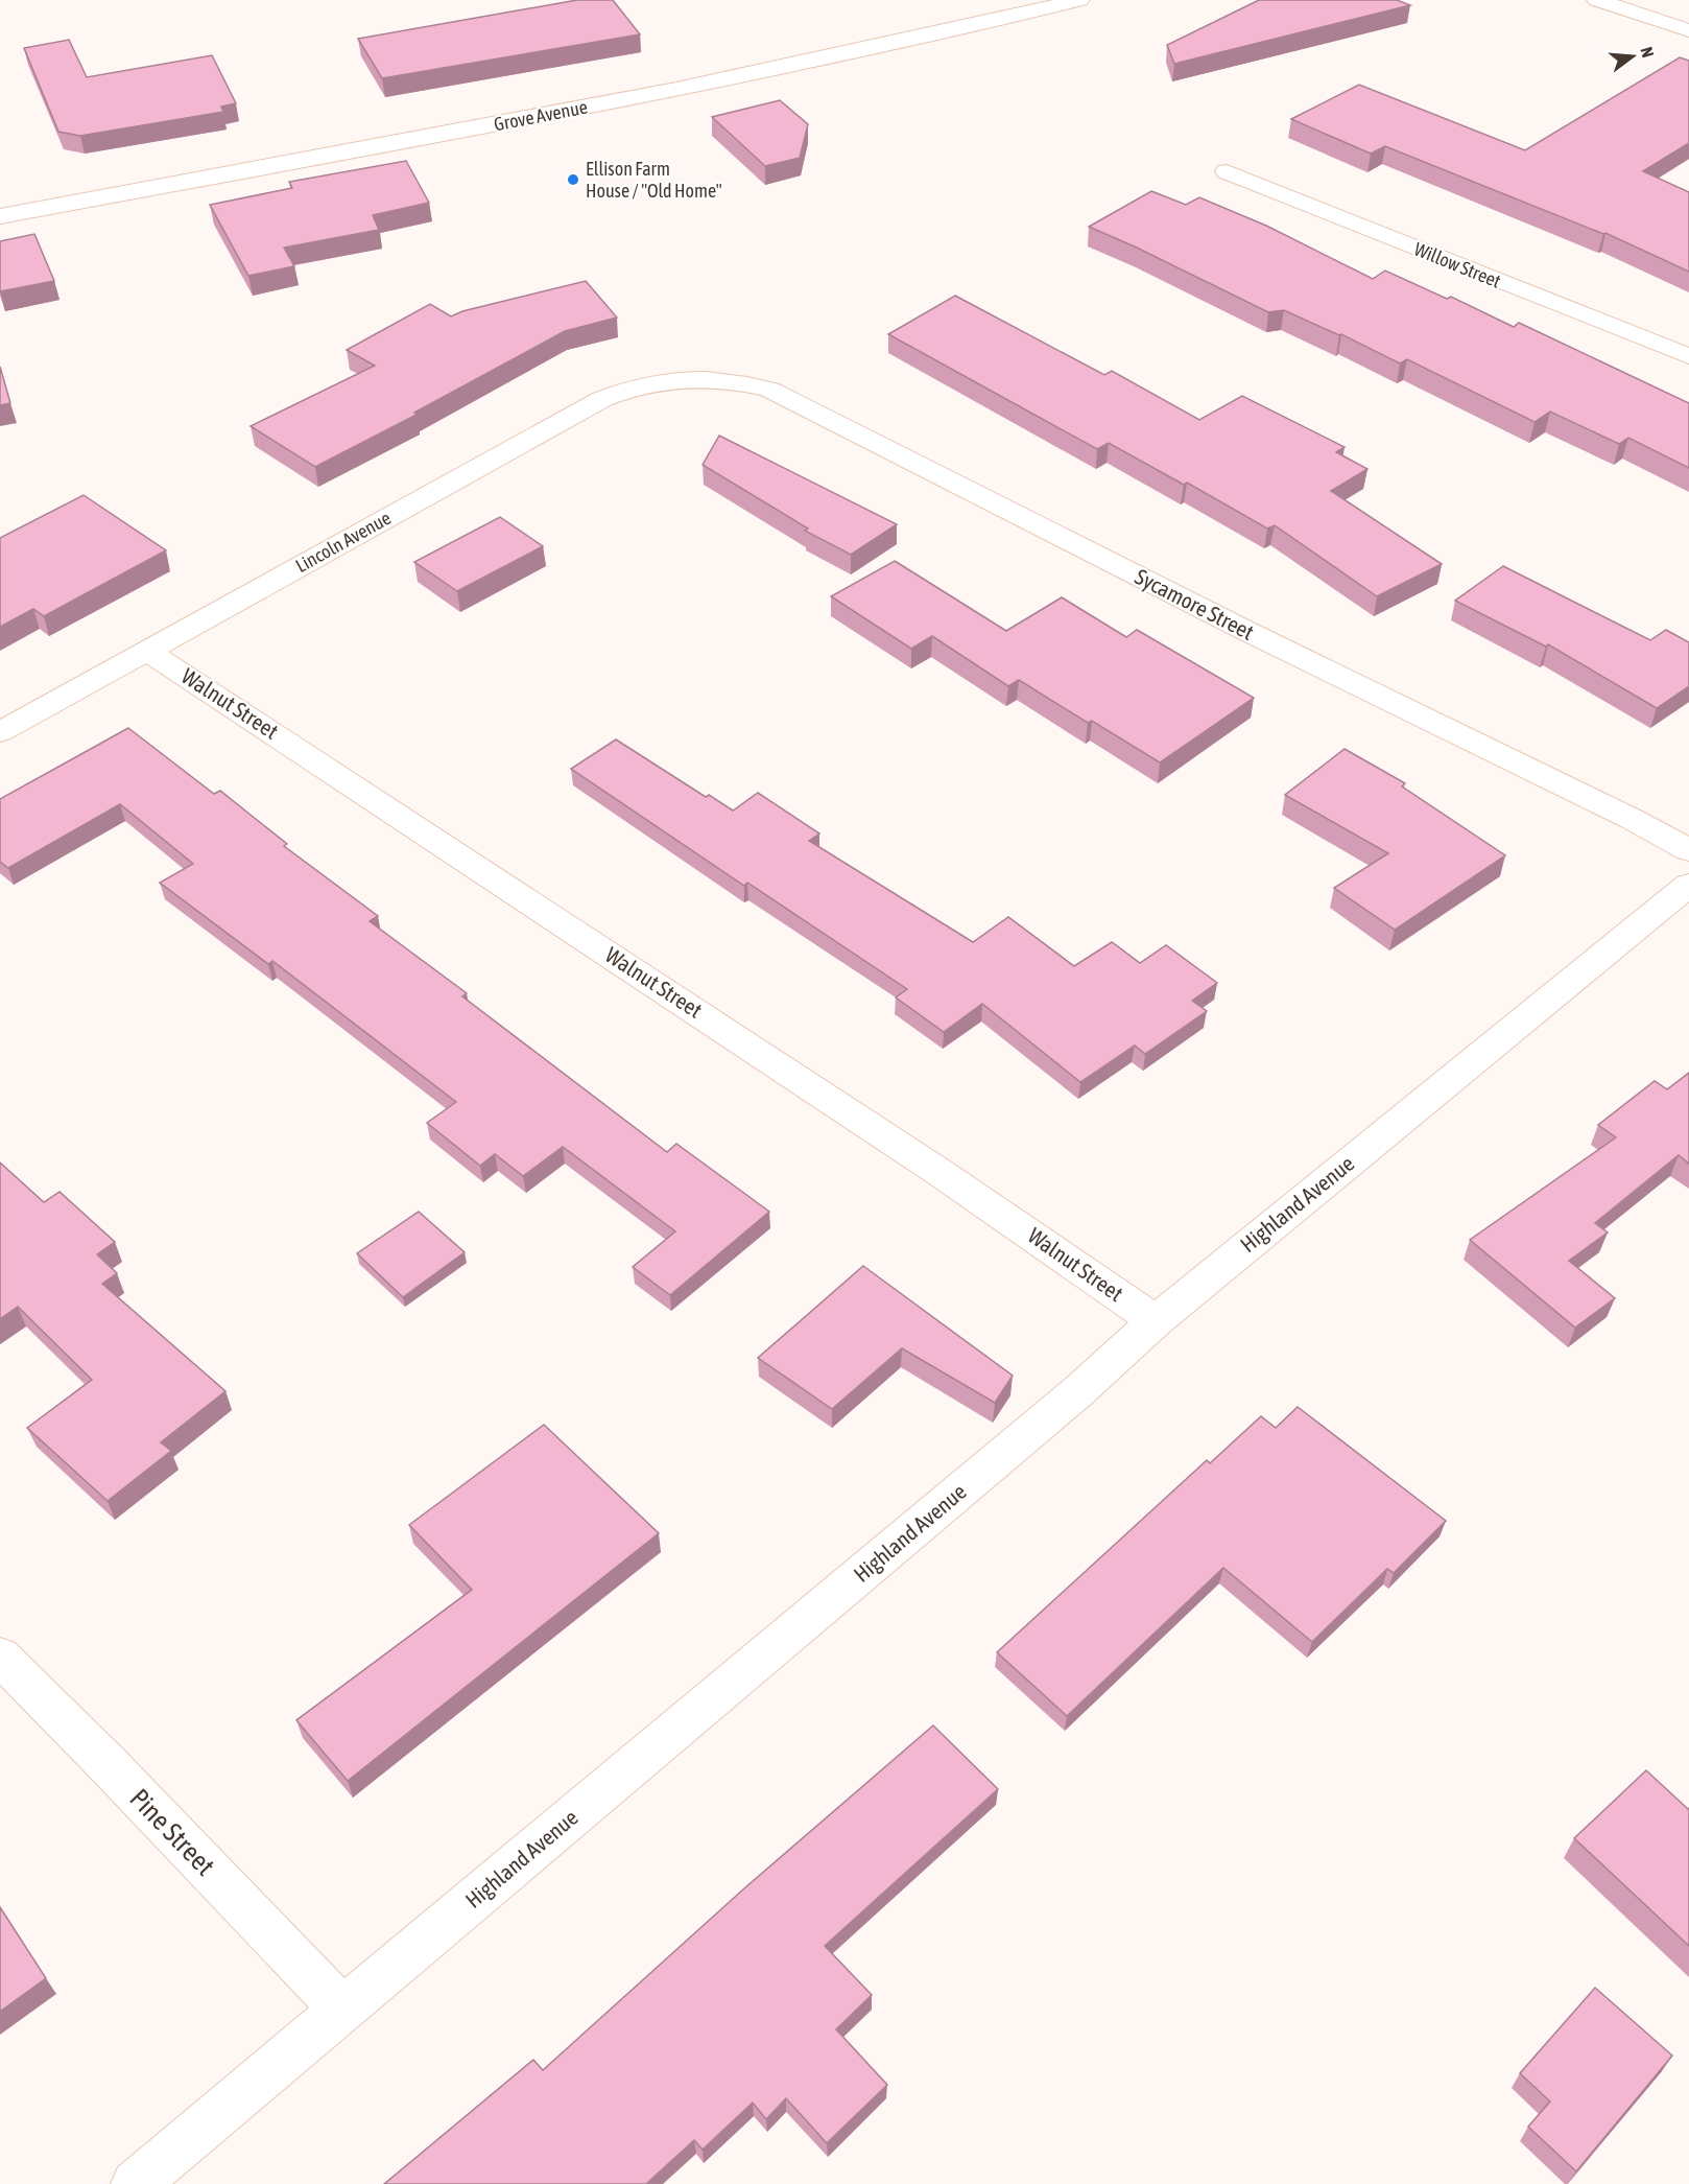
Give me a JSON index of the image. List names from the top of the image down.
{
  "streets": {
    "street": [
      "Grove Avenue",
      "Willow Street",
      "Lincoln Avenue",
      "Sycamore Street",
      "Walnut Street",
      "Highland Avenue",
      "Pine Street"
    ]
  },
  "crossings": [
    ["Lincoln Avenue", "Sycamore Street"],
    ["Lincoln Avenue", "Walnut Street"],
    ["Walnut Street", "Highland Avenue"],
    ["Highland Avenue", "Pine Street"]
  ],
  "places": ["Ellison Farm House / \"Old Home\""],
  "north": "right"
}
